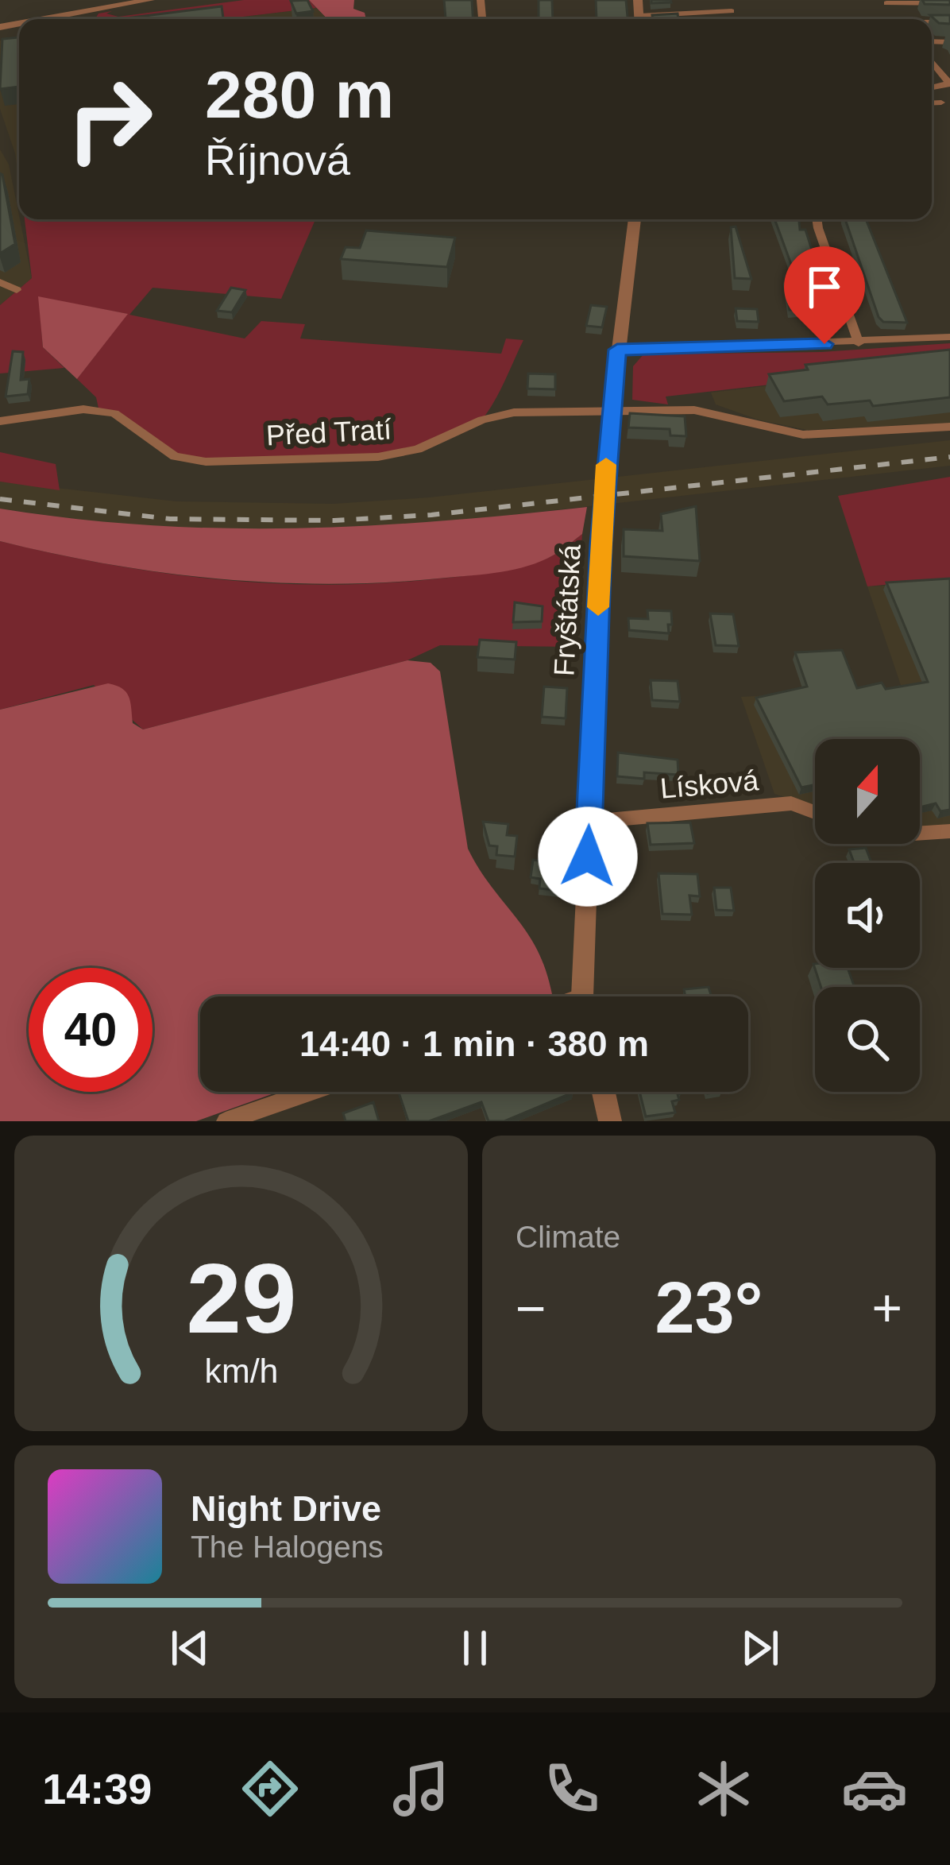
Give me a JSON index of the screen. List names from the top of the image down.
{
  "streets": {
    "street": ["Před Tratí", "Fryštátská", "Lísková"]
  },
  "crossings": [
    ["Před Tratí", "Fryštátská"],
    ["Fryštátská", "Lísková"]
  ],
  "north": "top",
  "page": {
    "turn": ["280 m", "Říjnová"],
    "limit": "40",
    "trip": "14:40 · 1 min · 380 m",
    "tile": "Climate",
    "heat": ["−", "23°", "+"],
    "song": ["Night Drive", "The Halogens"],
    "tabs": "14:39",
    "gauge": ["29", "km/h"]
  }
}
